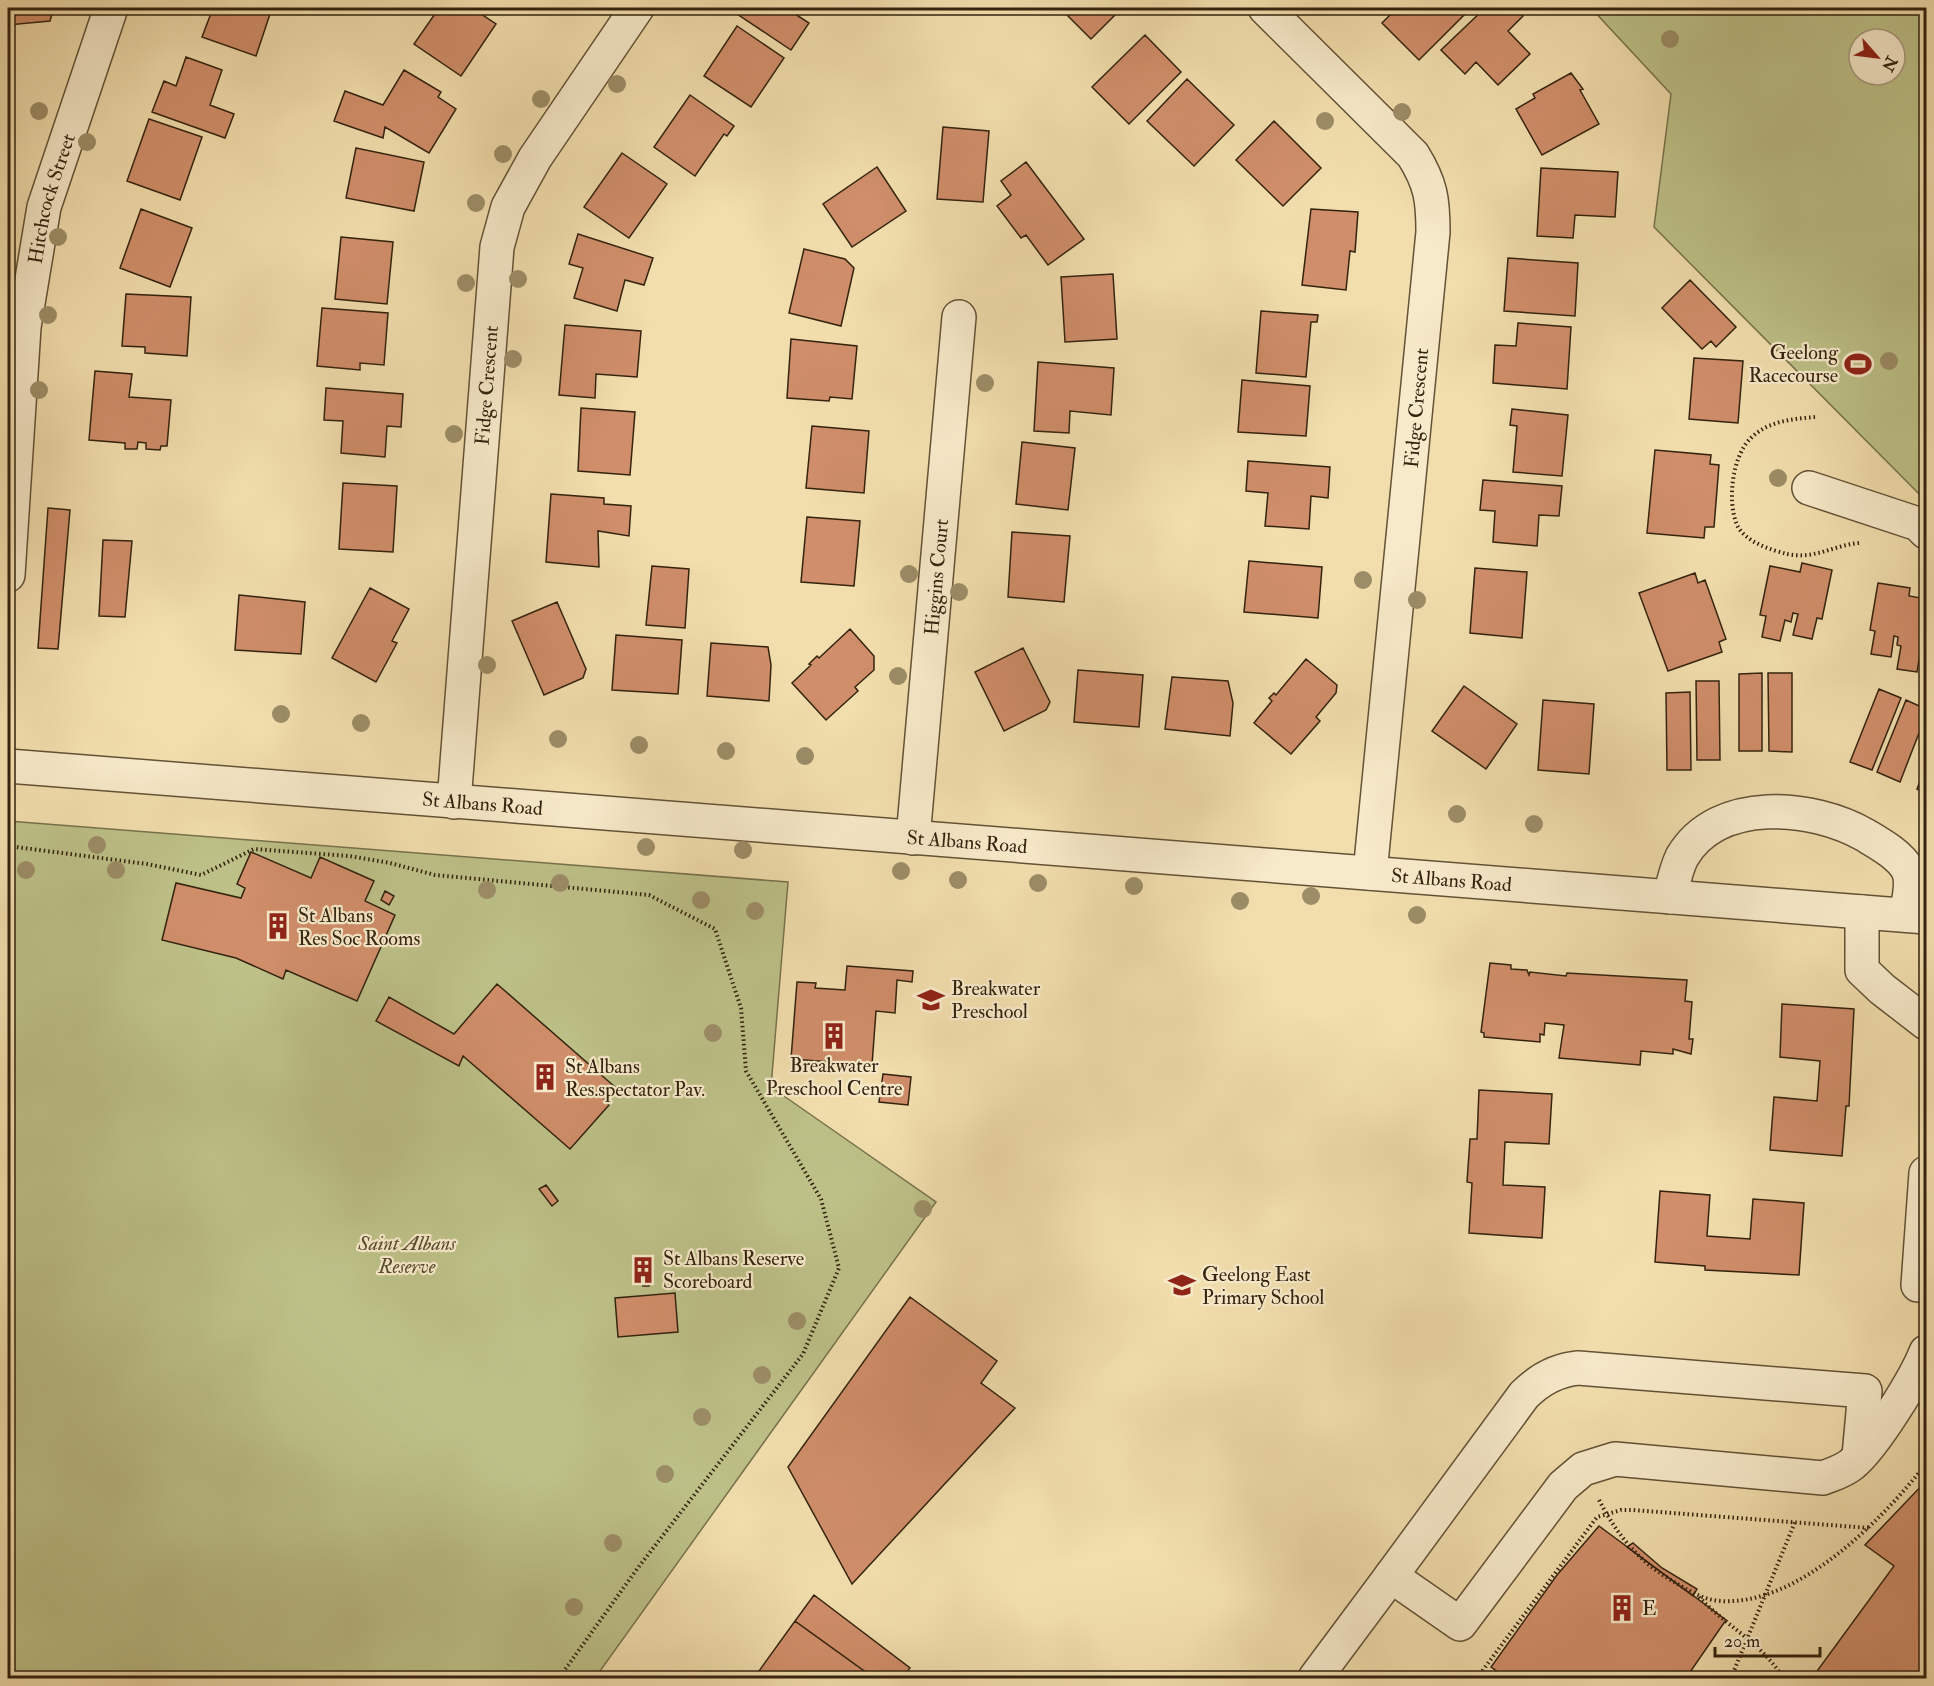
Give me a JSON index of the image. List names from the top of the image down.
{
  "streets": {
    "street": [
      "Hitchcock Street",
      "Fidge Crescent",
      "Higgins Court",
      "St Albans Road"
    ]
  },
  "crossings": [
    ["Fidge Crescent", "St Albans Road"],
    ["Higgins Court", "St Albans Road"]
  ],
  "parks": ["Saint Albans Reserve"],
  "places": {
    "sports": ["Geelong Racecourse"],
    "building": [
      "St Albans Res Soc Rooms",
      "Breakwater Preschool Centre",
      "St Albans Res.spectator Pav.",
      "St Albans Reserve Scoreboard",
      "E"
    ],
    "school or university": ["Breakwater Preschool", "Geelong East Primary School"]
  },
  "scale_bar": "20 m",
  "north": "bottom right"
}
